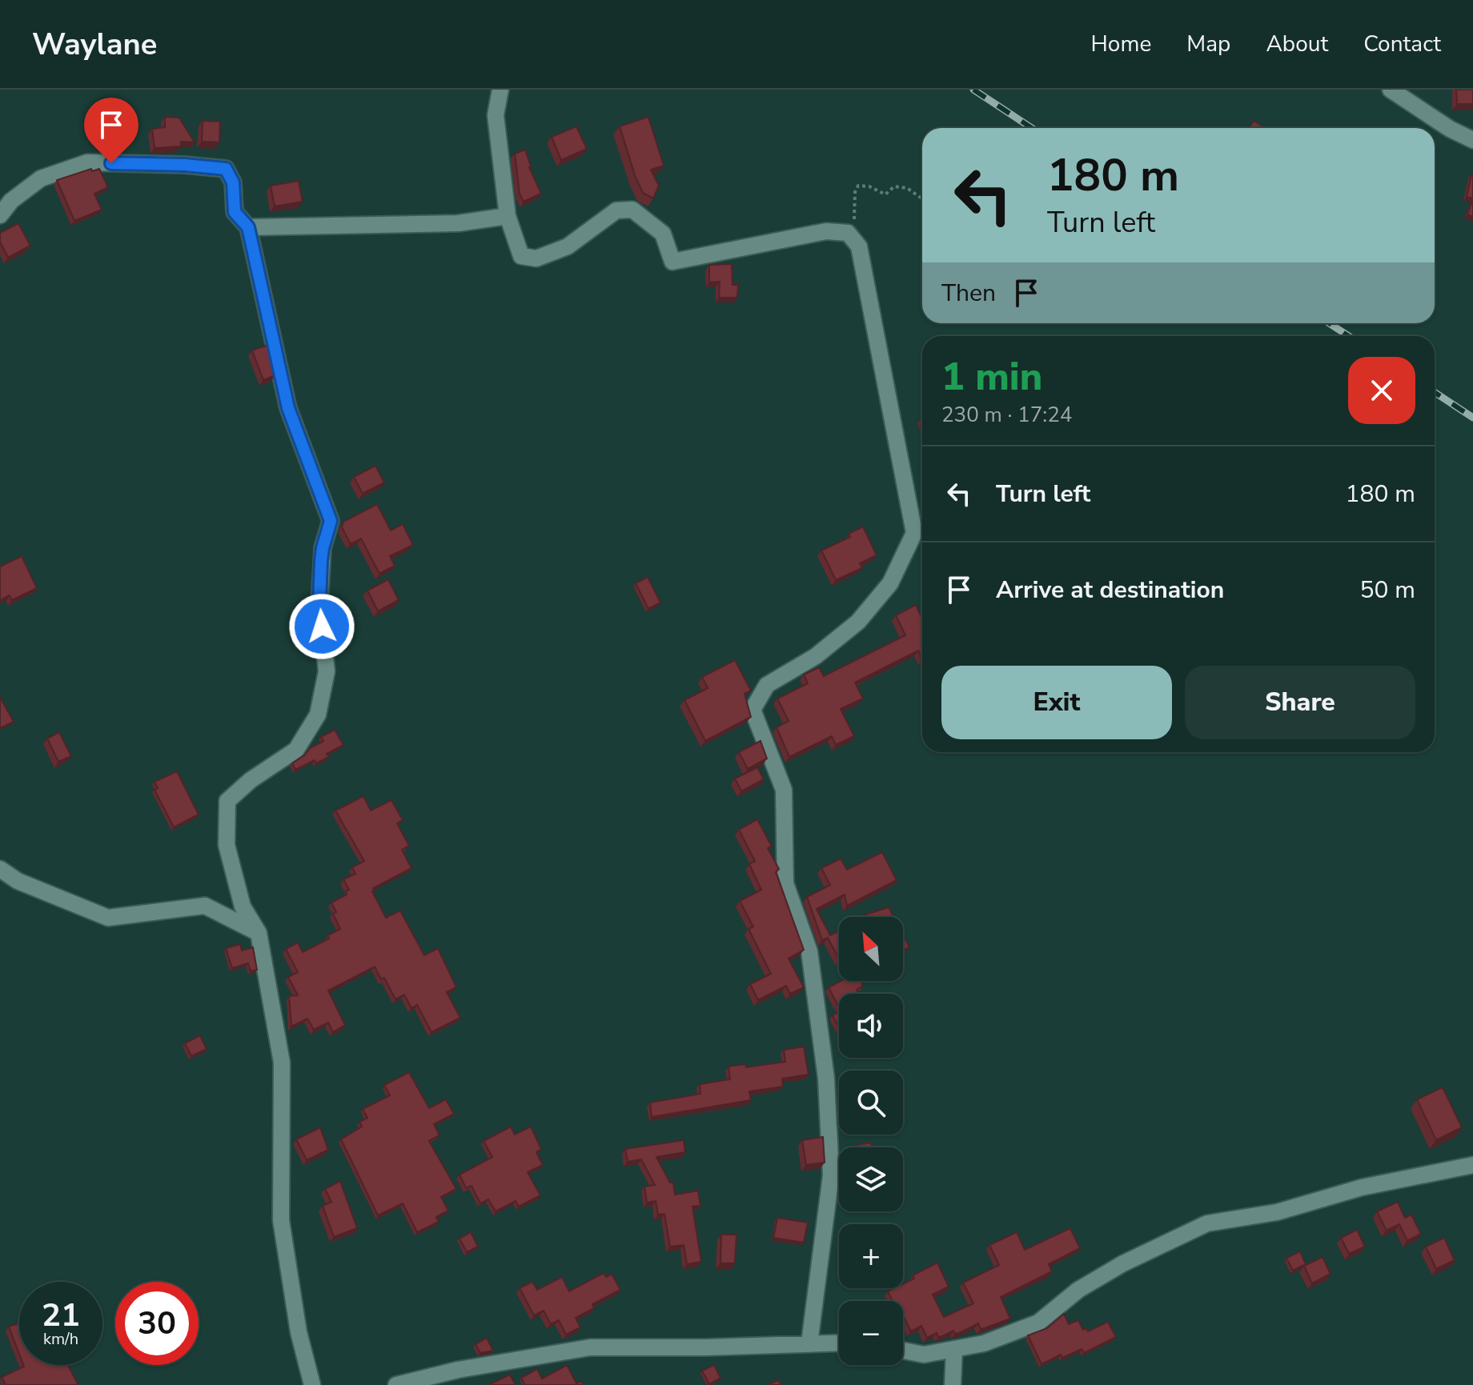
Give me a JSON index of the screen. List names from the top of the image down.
{
  "north": "top left",
  "page": {
    "header": "Waylane",
    "nav": [
      "Home",
      "Map",
      "About",
      "Contact"
    ],
    "turn": ["180 m", "Turn left"],
    "then": "Then",
    "heading": ["1 min", "230 m · 17:24"],
    "list": [
      {
        "name": "Turn left",
        "value": "180 m"
      },
      {
        "name": "Arrive at destination",
        "value": "50 m"
      }
    ],
    "buttons": ["Exit", "Share"],
    "map_buttons": ["+", "−"],
    "speed": "21 km/h",
    "limit": "30"
  }
}
